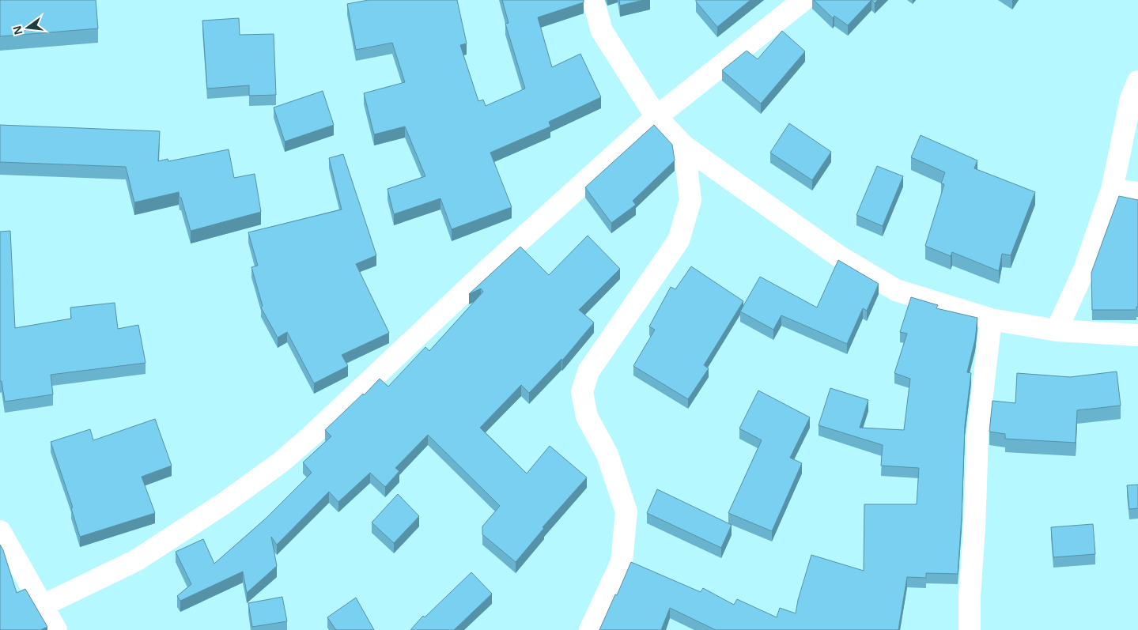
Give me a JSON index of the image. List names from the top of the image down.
{
  "north": "left"
}
